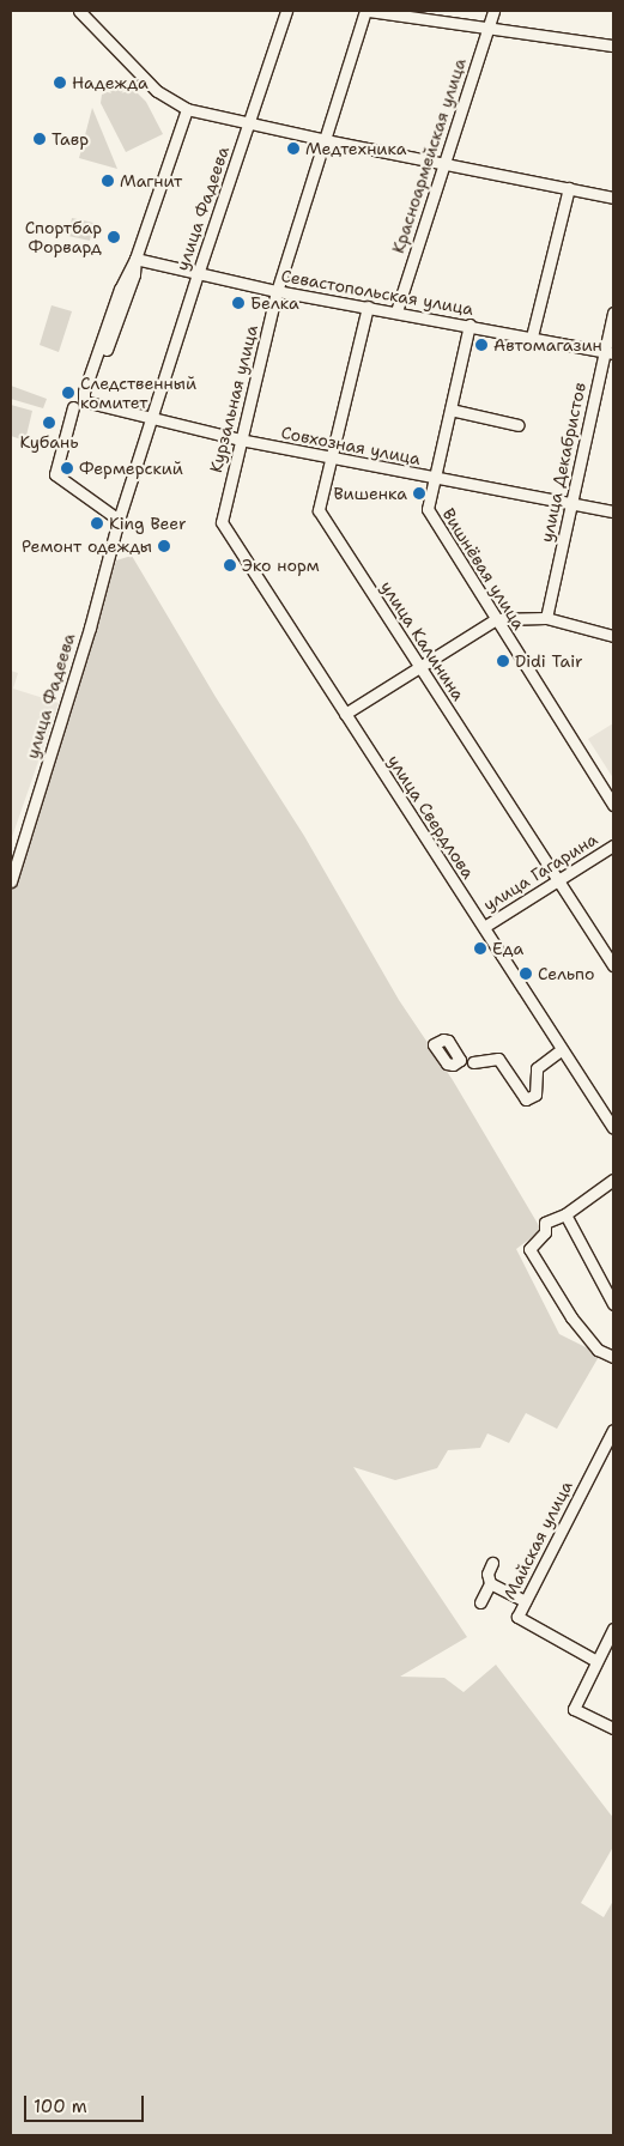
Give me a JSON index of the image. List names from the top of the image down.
{
  "streets": {
    "street": [
      "Красноармейская улица",
      "улица Фадеева",
      "Севастопольская улица",
      "Курзальная улица",
      "Совхозная улица",
      "улица Декабристов",
      "Вишнёвая улица",
      "улица Калинина",
      "улица Свердлова",
      "улица Гагарина",
      "Майская улица"
    ]
  },
  "crossings": [
    ["Красноармейская улица", "Севастопольская улица"],
    ["улица Фадеева", "Севастопольская улица"],
    ["улица Фадеева", "Совхозная улица"],
    ["Севастопольская улица", "Курзальная улица"],
    ["Севастопольская улица", "Совхозная улица"],
    ["Севастопольская улица", "улица Декабристов"],
    ["Севастопольская улица", "Вишнёвая улица"],
    ["Севастопольская улица", "улица Калинина"],
    ["Курзальная улица", "Совхозная улица"],
    ["Курзальная улица", "улица Свердлова"],
    ["Совхозная улица", "улица Декабристов"],
    ["Совхозная улица", "Вишнёвая улица"],
    ["Совхозная улица", "улица Калинина"],
    ["улица Калинина", "улица Гагарина"],
    ["улица Свердлова", "улица Гагарина"]
  ],
  "places": [
    "Надежда",
    "Тавр",
    "Медтехника",
    "Магнит",
    "Спортбар Форвард",
    "Белка",
    "Автомагазин",
    "Следственный комитет",
    "Кубань",
    "Фермерский",
    "Вишенка",
    "King Beer",
    "Ремонт одежды",
    "Эко норм",
    "Didi Tair",
    "Еда",
    "Сельпо"
  ],
  "scale_bar": "100 m"
}
